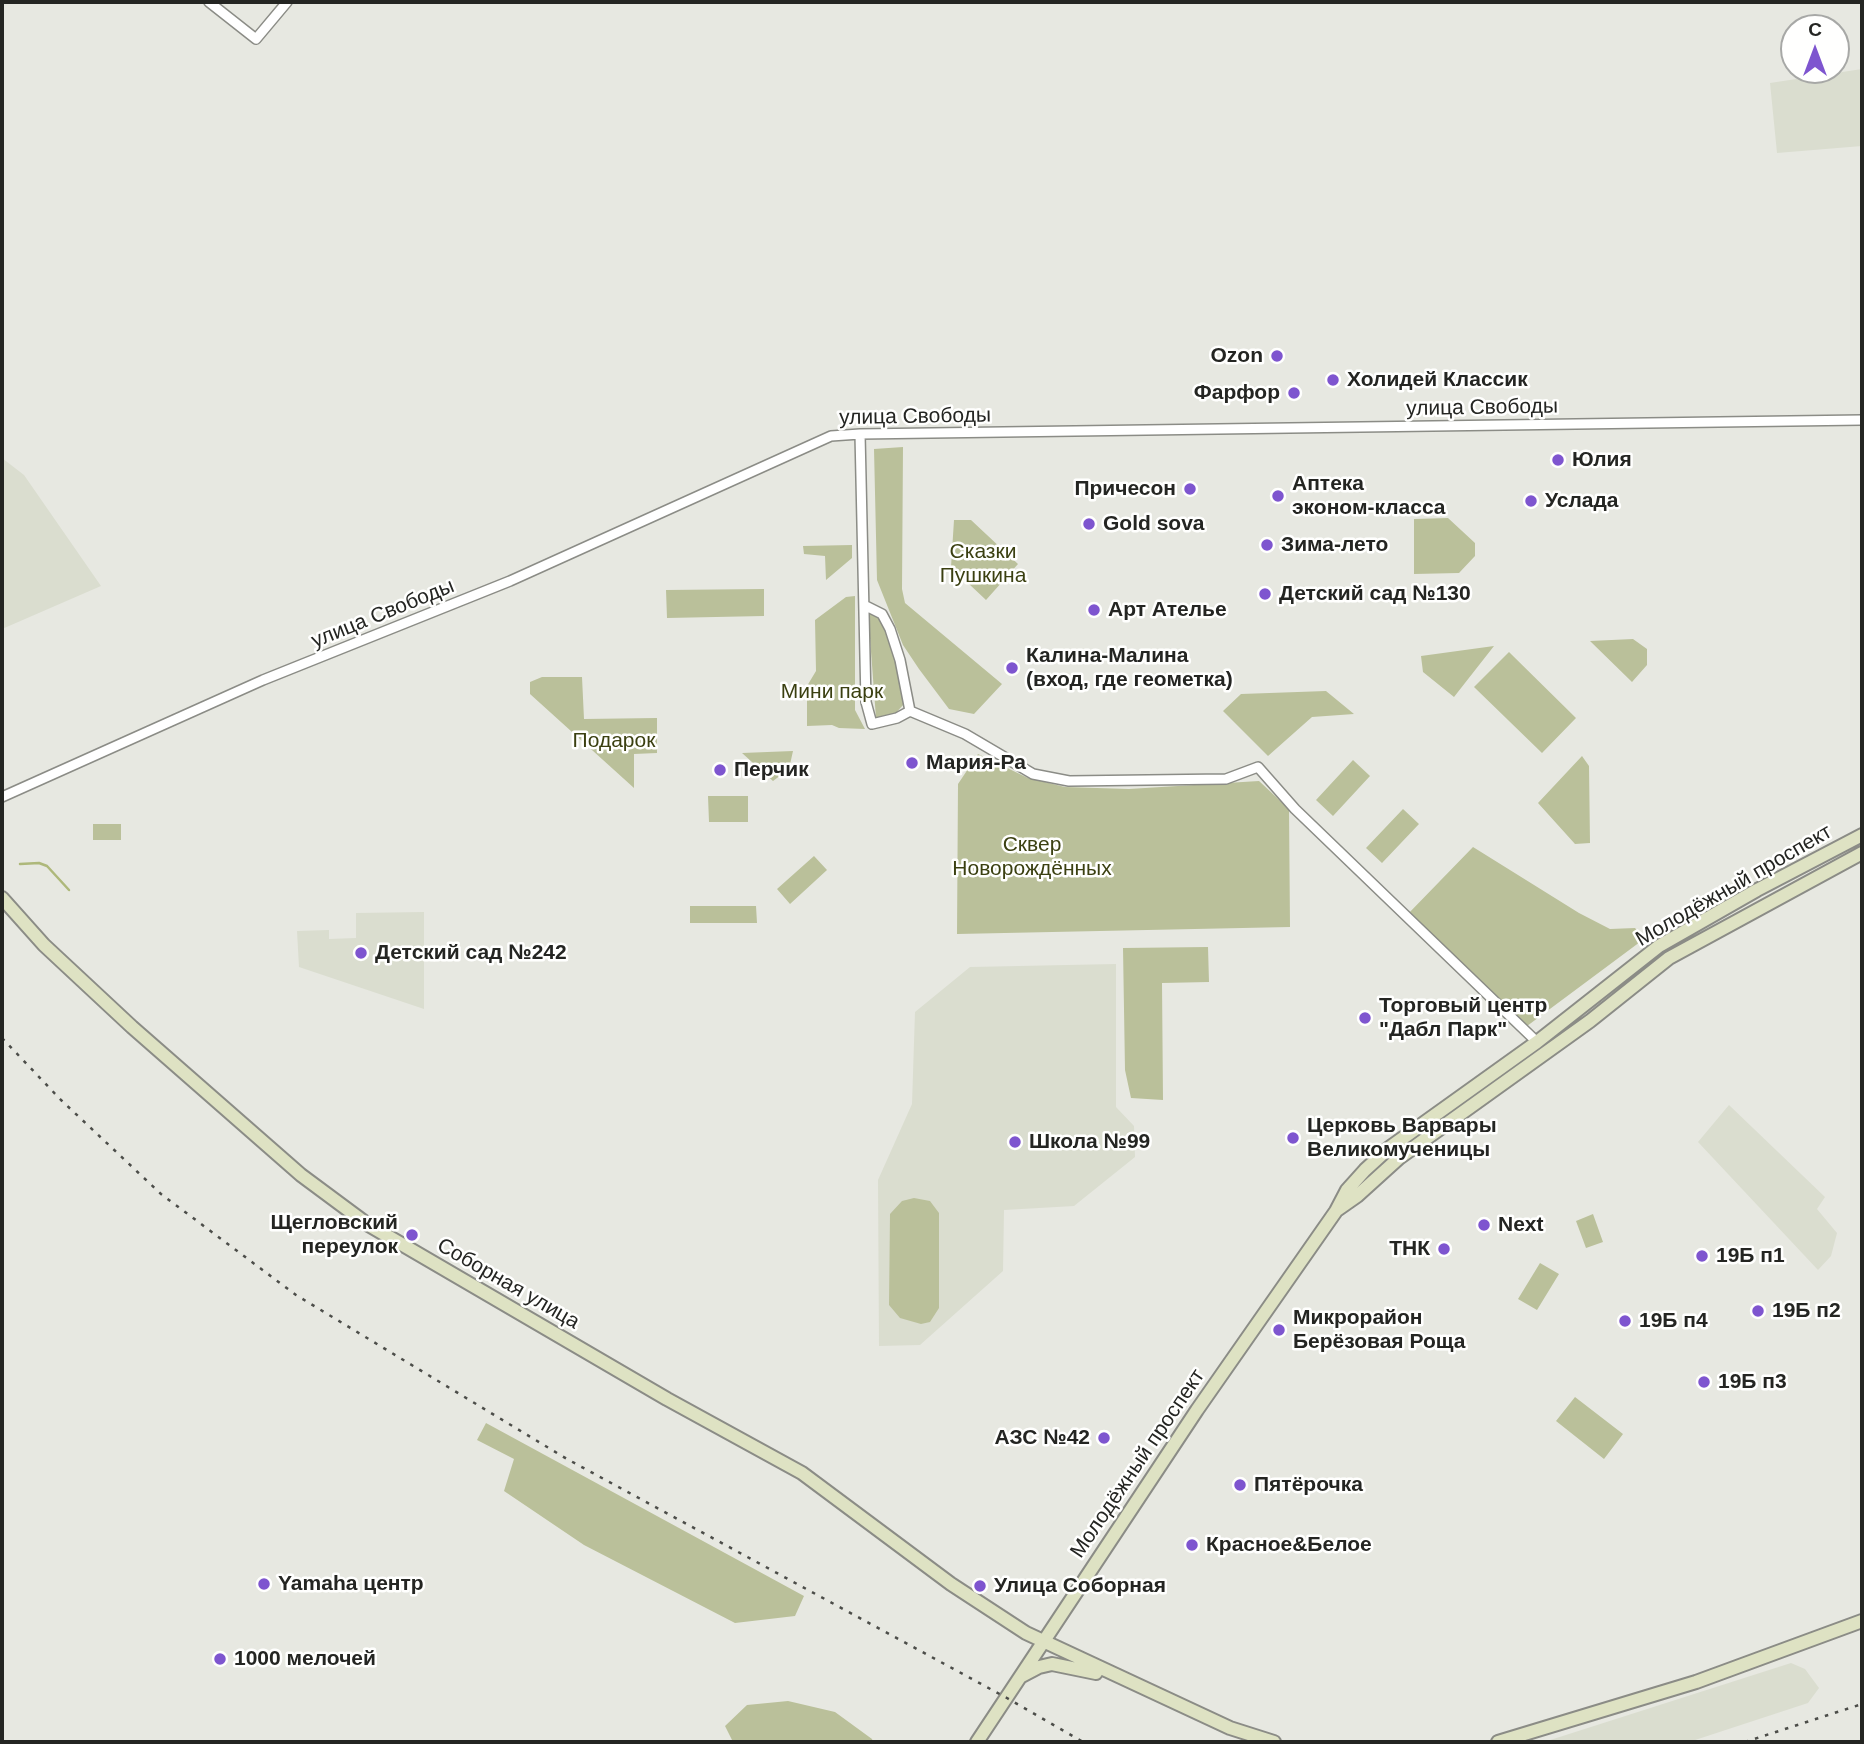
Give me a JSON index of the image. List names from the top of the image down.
{
  "streets": {
    "street": ["улица Свободы", "Молодёжный проспект", "Соборная улица"]
  },
  "crossings": [
    ["Молодёжный проспект", "Соборная улица"]
  ],
  "parks": [
    "Сказки Пушкина",
    "Мини парк",
    "Подарок",
    "Сквер Новорождённых"
  ],
  "places": [
    "Ozon",
    "Холидей Классик",
    "Фарфор",
    "Юлия",
    "Причесон",
    "Аптека эконом-класса",
    "Услада",
    "Gold sova",
    "Зима-лето",
    "Детский сад №130",
    "Арт Ателье",
    "Калина-Малина (вход, где геометка)",
    "Мария-Ра",
    "Перчик",
    "Детский сад №242",
    "Торговый центр \"Дабл Парк\"",
    "Церковь Варвары Великомученицы",
    "Школа №99",
    "Next",
    "Щегловский переулок",
    "ТНК",
    "19Б п1",
    "19Б п2",
    "19Б п4",
    "Микрорайон Берёзовая Роща",
    "19Б п3",
    "АЗС №42",
    "Пятёрочка",
    "Красное&Белое",
    "Yamaha центр",
    "Улица Соборная",
    "1000 мелочей"
  ],
  "north": "top"
}
